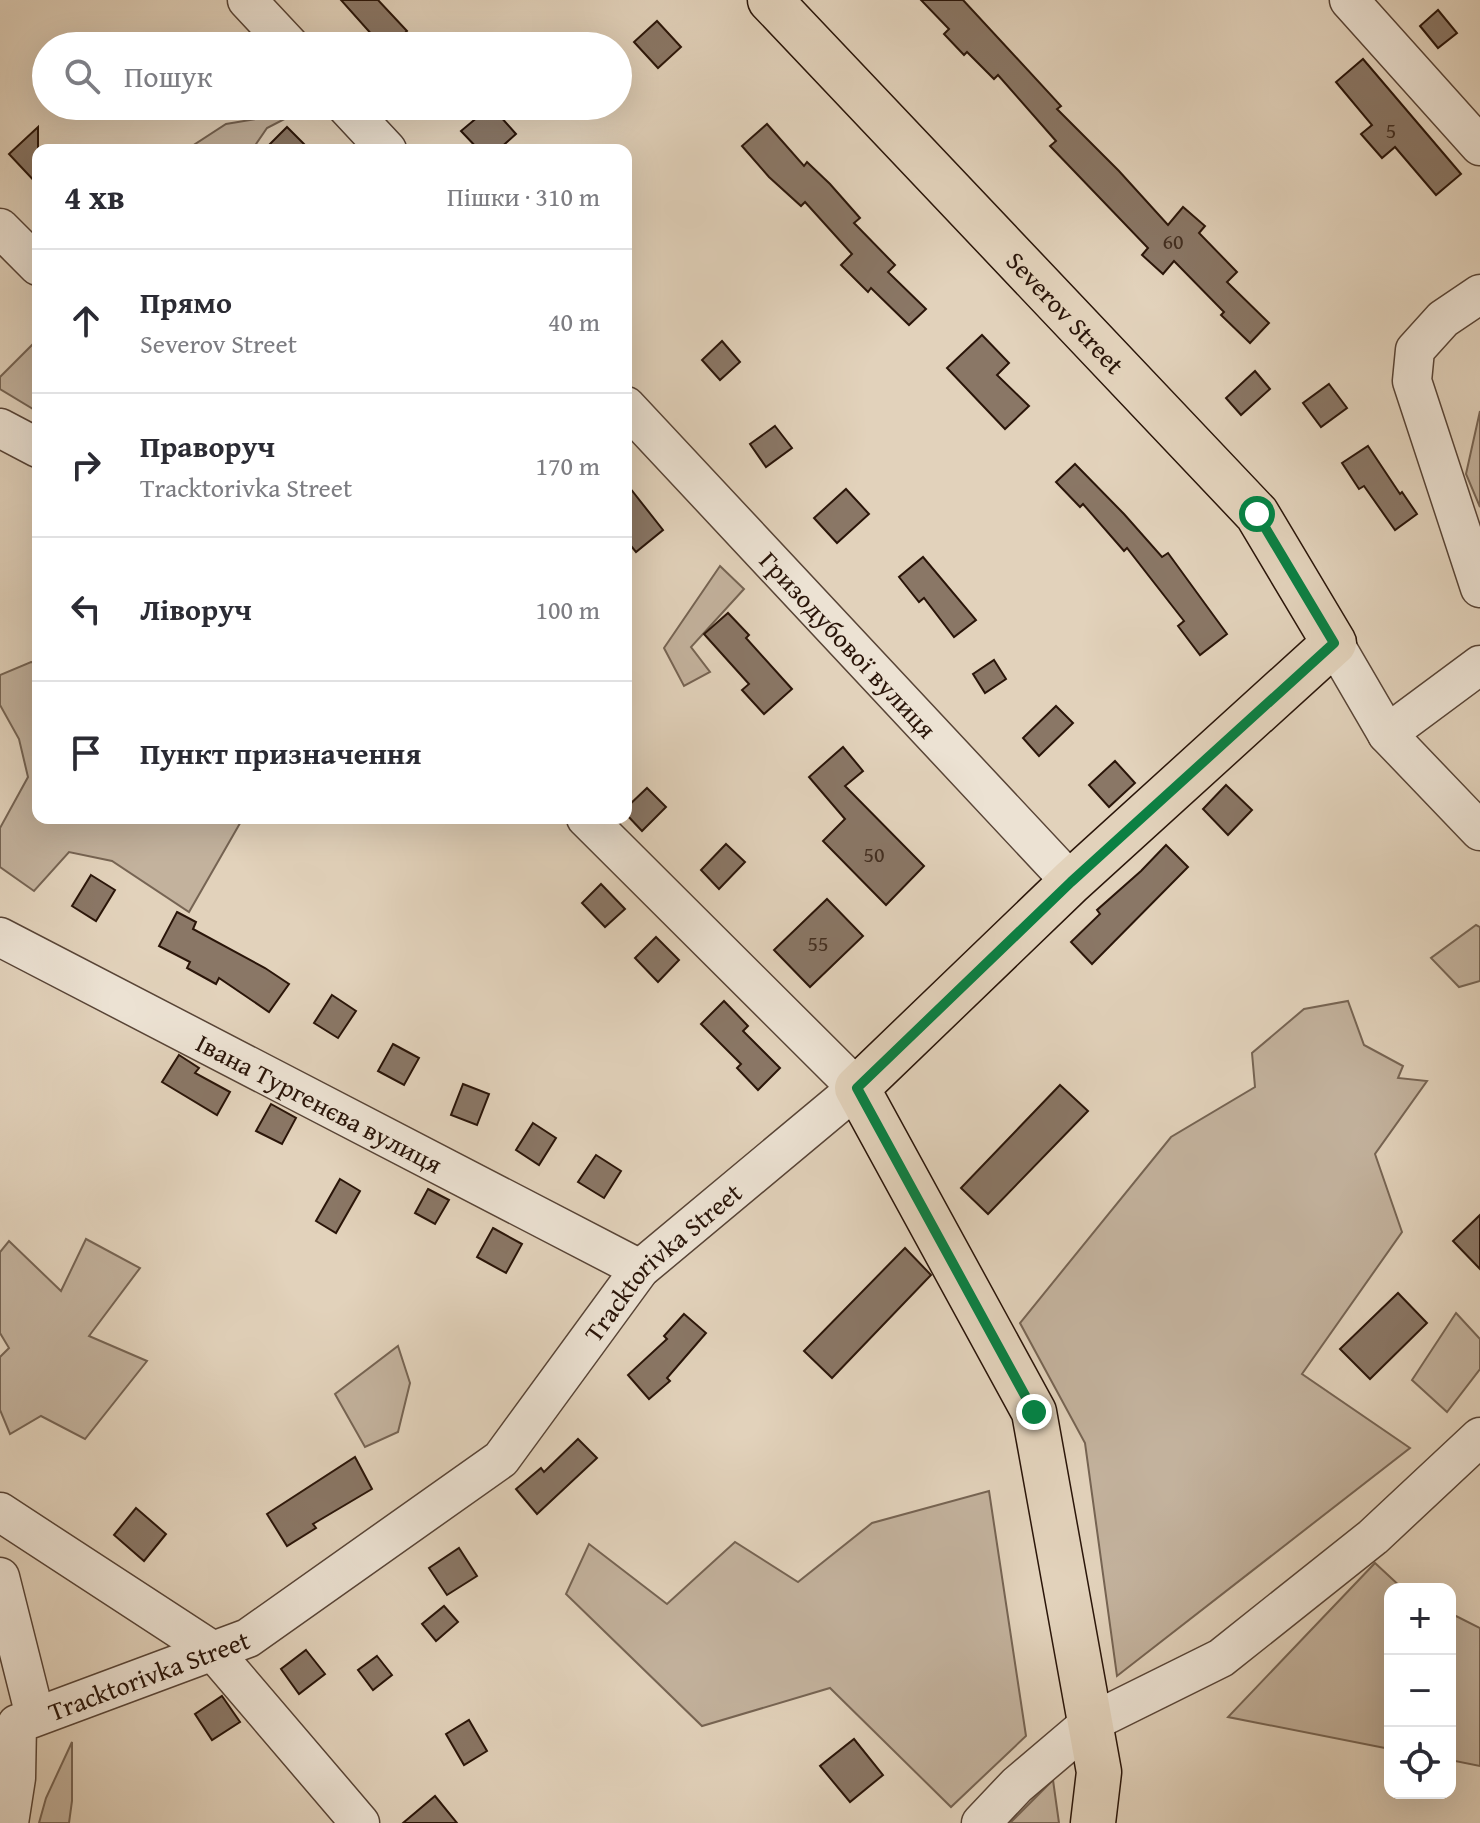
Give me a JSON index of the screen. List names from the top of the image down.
{
  "streets": {
    "main road": ["Severov Street", "Tracktorivka Street"],
    "street": ["Гризодубової вулиця", "Івана Тургенєва вулиця"]
  },
  "crossings": [
    ["Severov Street", "Tracktorivka Street"],
    ["Гризодубової вулиця", "Tracktorivka Street"],
    ["Івана Тургенєва вулиця", "Tracktorivka Street"]
  ],
  "house_numbers": [
    "5",
    "60",
    "50",
    "55"
  ],
  "page": {
    "search": "Пошук",
    "heading": ["4 хв", "Пішки · 310 m"],
    "list": [
      ["Прямо", "Severov Street", "40 m"],
      ["Праворуч", "Tracktorivka Street", "170 m"],
      ["Ліворуч", "100 m"],
      "Пункт призначення"
    ],
    "map_buttons": ["+", "−"]
  }
}
